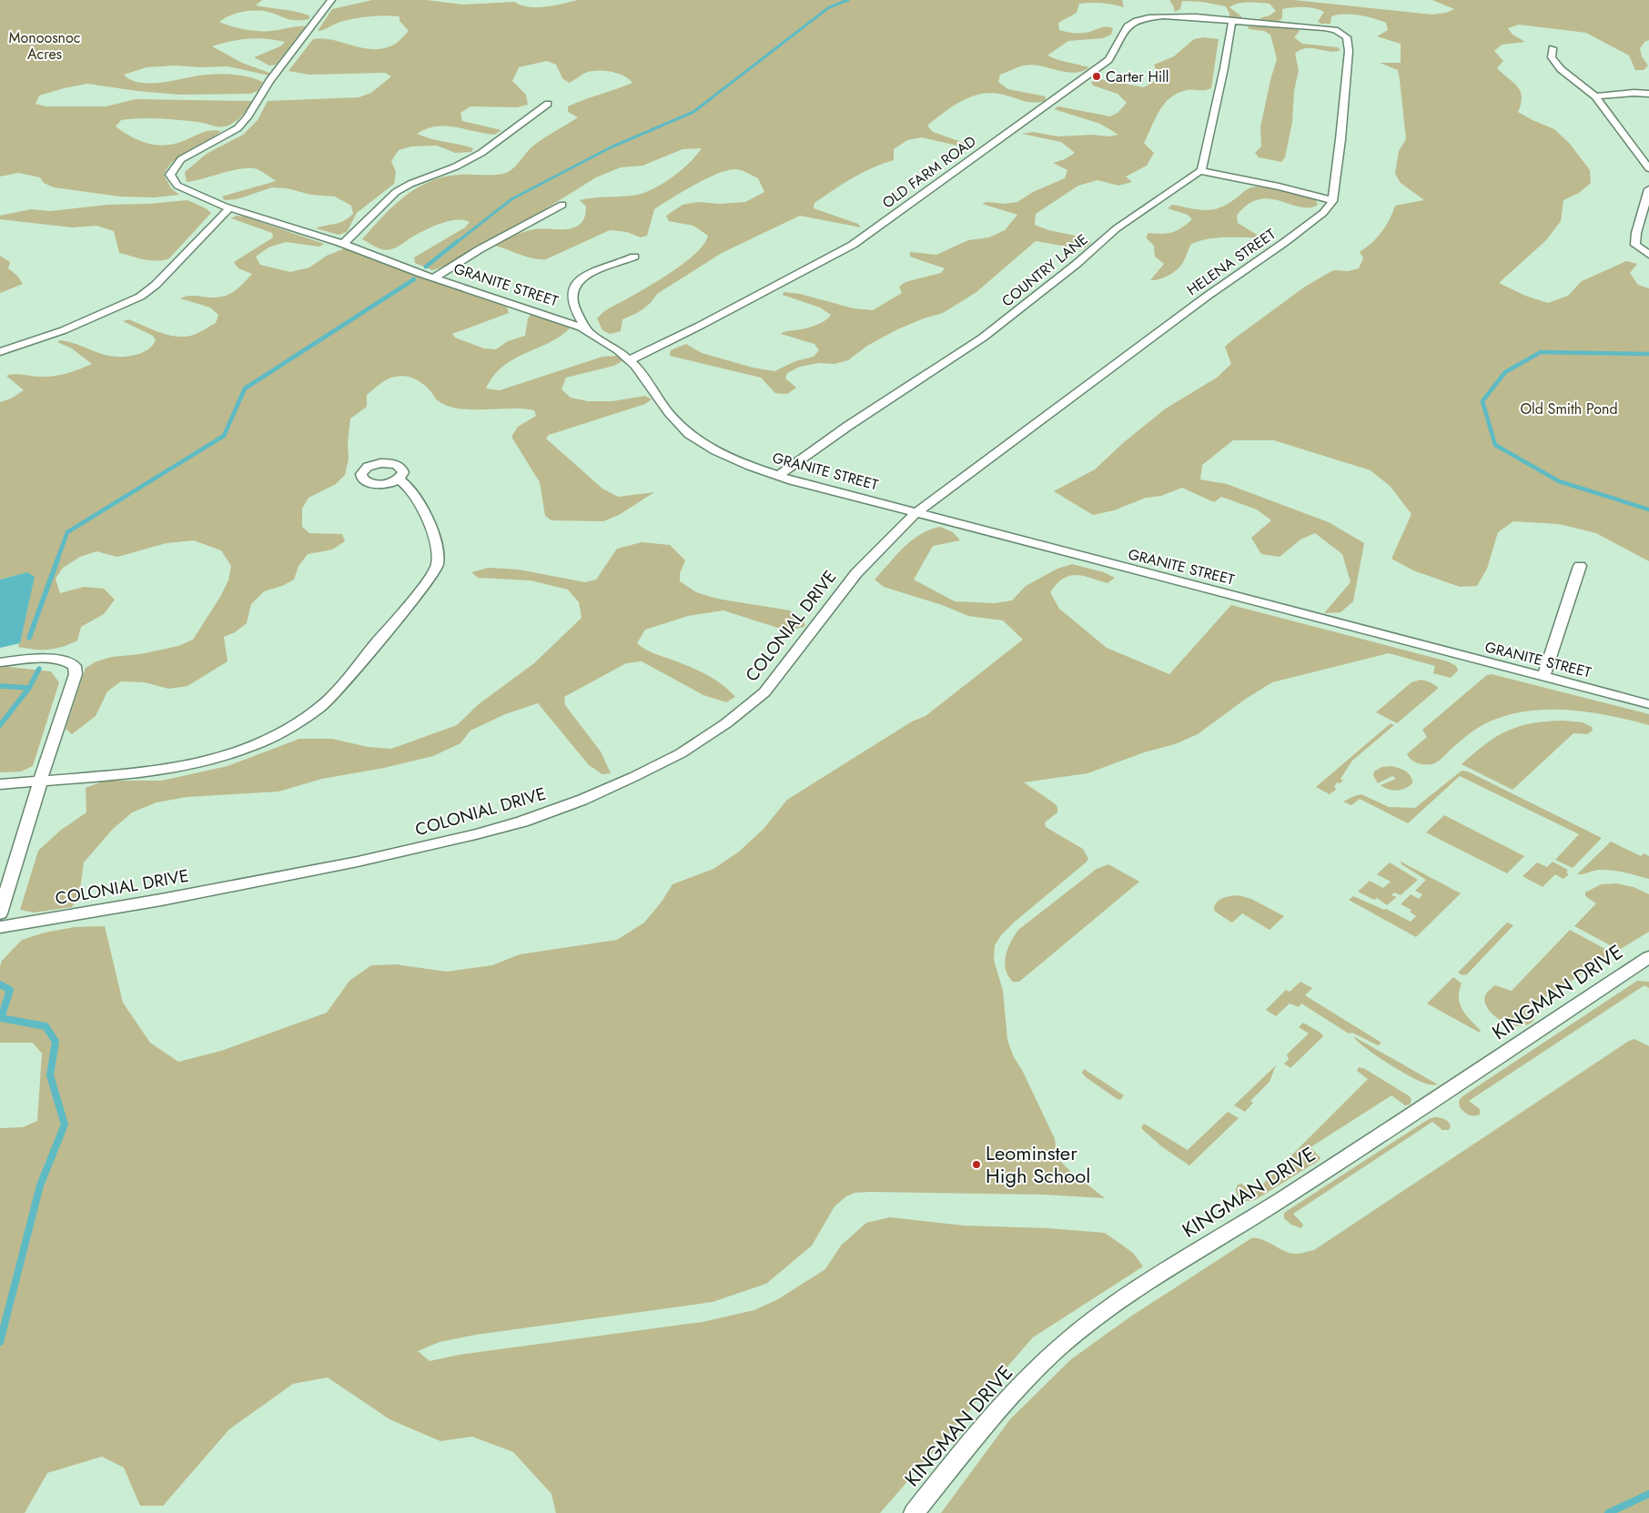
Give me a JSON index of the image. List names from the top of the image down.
{
  "streets": {
    "street": [
      "OLD FARM ROAD",
      "HELENA STREET",
      "COUNTRY LANE",
      "GRANITE STREET",
      "COLONIAL DRIVE",
      "KINGMAN DRIVE"
    ]
  },
  "crossings": [
    ["OLD FARM ROAD", "GRANITE STREET"],
    ["HELENA STREET", "GRANITE STREET"],
    ["HELENA STREET", "COLONIAL DRIVE"],
    ["COUNTRY LANE", "GRANITE STREET"],
    ["GRANITE STREET", "COLONIAL DRIVE"]
  ],
  "parks": ["Monoosnoc Acres", "Old Smith Pond"],
  "places": ["Carter Hill", "Leominster High School"]
}
